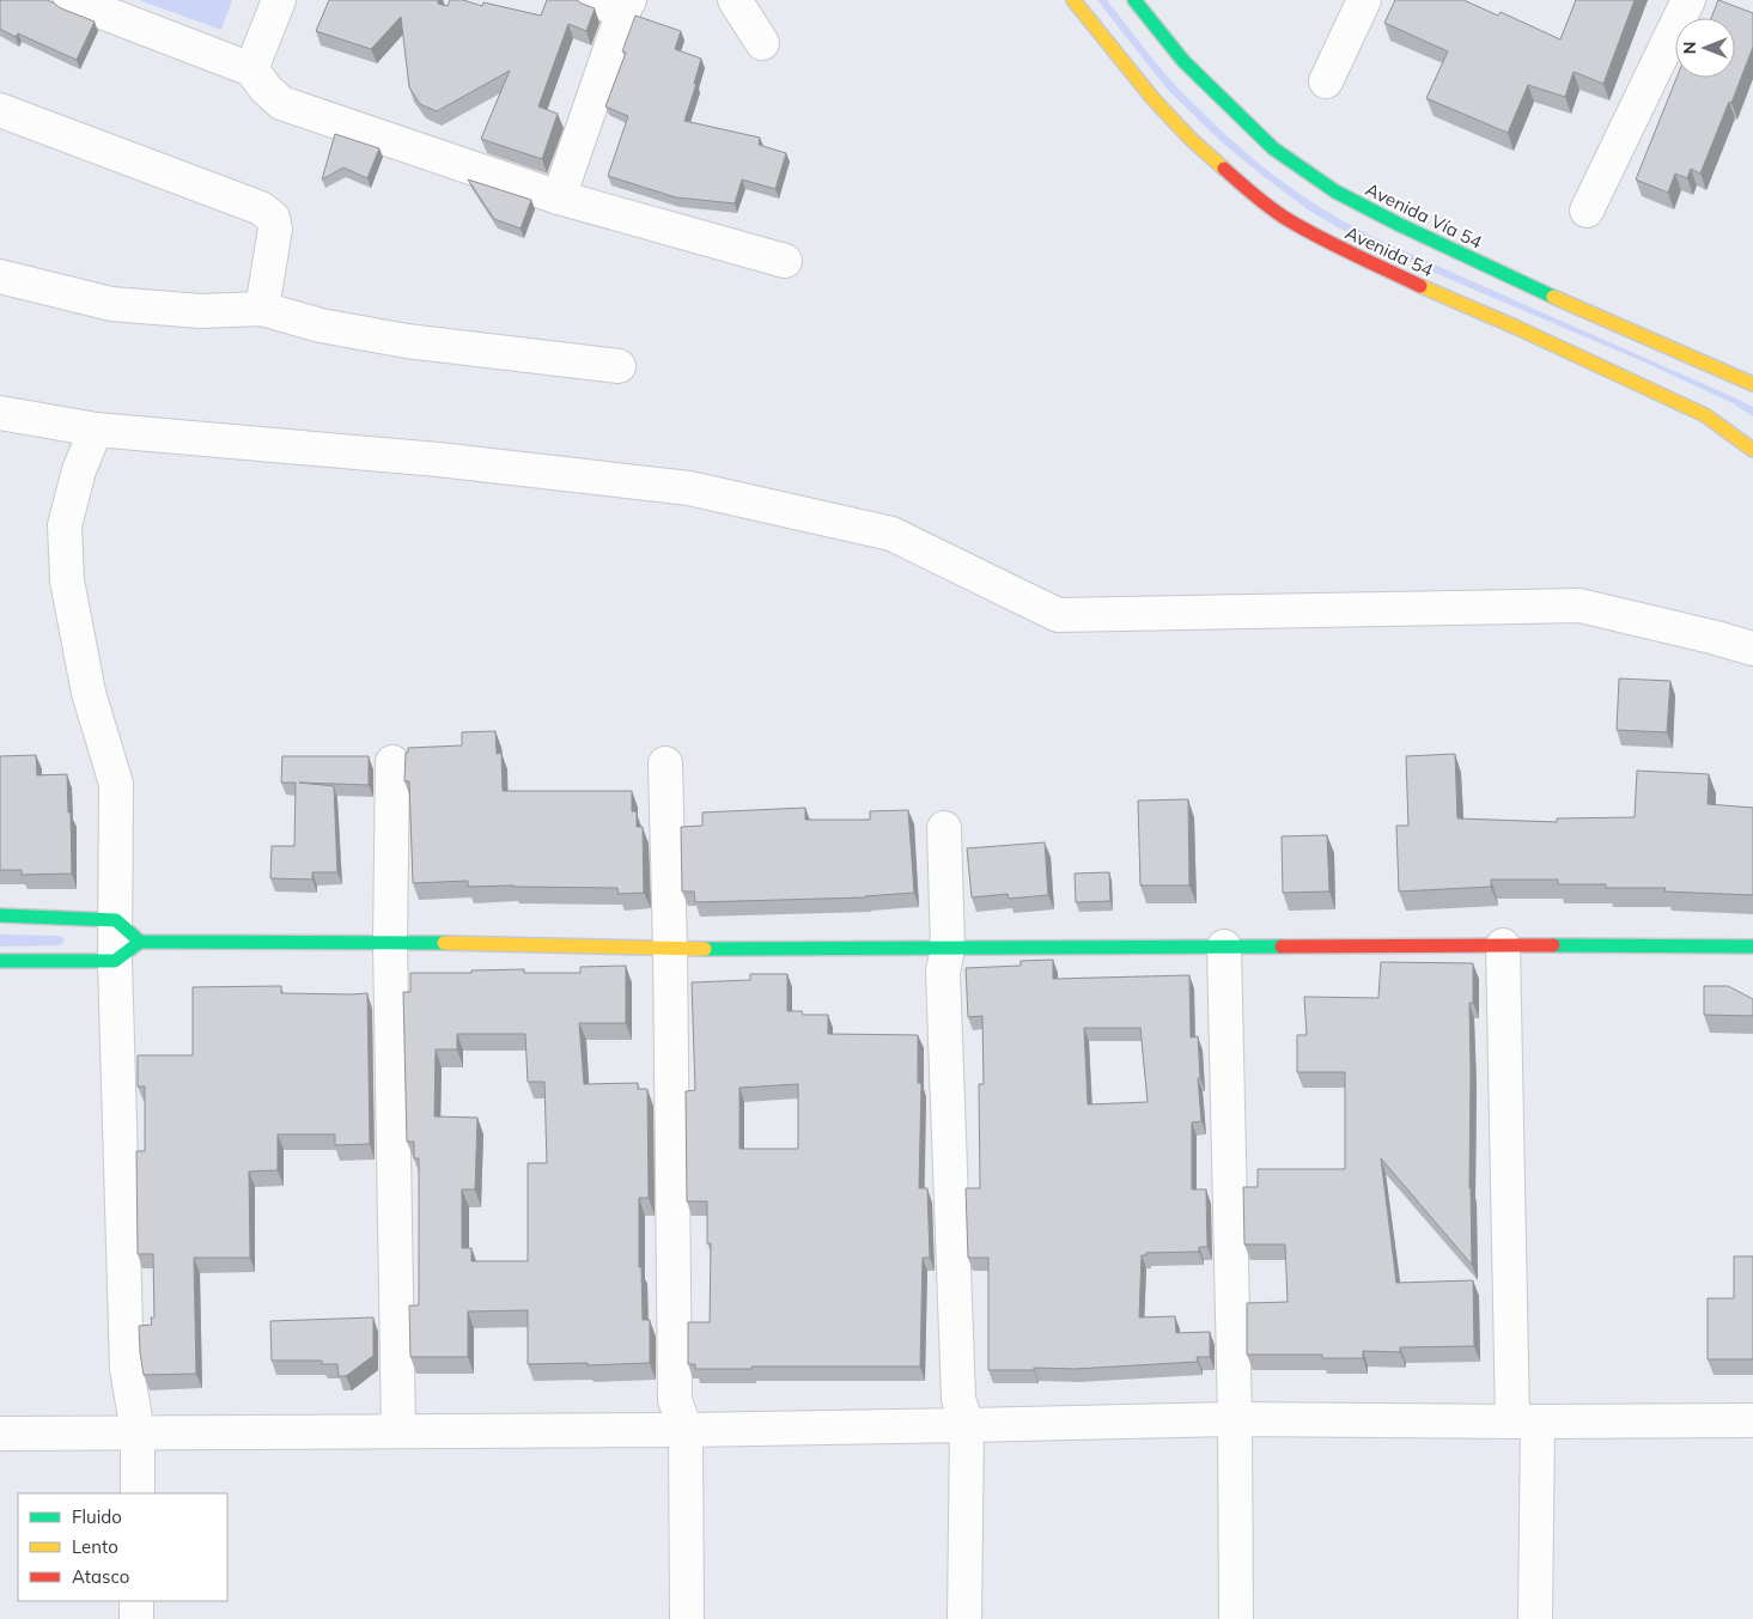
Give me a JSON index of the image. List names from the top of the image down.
{
  "streets": {
    "street": ["Avenida Vía 54", "Avenida 54"]
  },
  "legend": ["Fluido", "Lento", "Atasco"],
  "north": "left"
}
